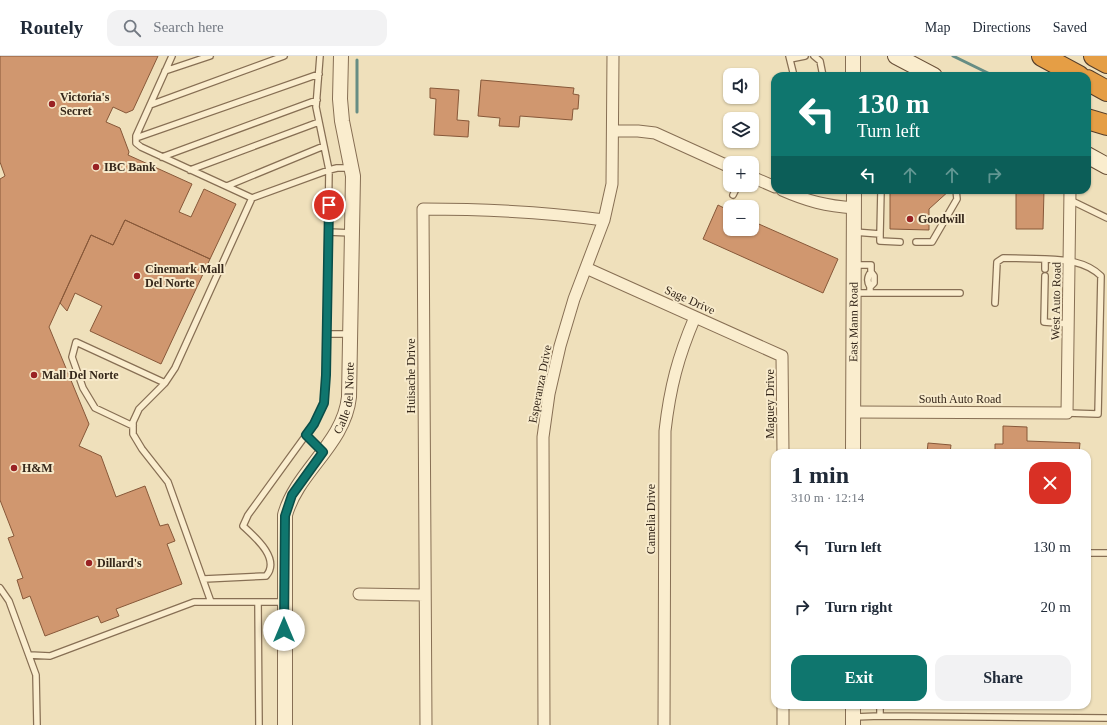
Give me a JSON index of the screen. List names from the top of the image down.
{
  "streets": {
    "street": [
      "Sage Drive",
      "West Auto Road",
      "East Mann Road",
      "Huisache Drive",
      "Esperanza Drive",
      "Calle del Norte",
      "South Auto Road",
      "Maguey Drive",
      "Camelia Drive"
    ]
  },
  "crossings": [
    ["Sage Drive", "Esperanza Drive"],
    ["Sage Drive", "Maguey Drive"],
    ["Sage Drive", "Camelia Drive"],
    ["West Auto Road", "South Auto Road"],
    ["East Mann Road", "South Auto Road"],
    ["Huisache Drive", "Esperanza Drive"]
  ],
  "places": [
    "Victoria's Secret",
    "IBC Bank",
    "Goodwill",
    "Cinemark Mall Del Norte",
    "Mall Del Norte",
    "H&M",
    "Dillard's"
  ],
  "page": {
    "header": "Routely",
    "search": "Search here",
    "nav": ["Map", "Directions", "Saved"],
    "map_buttons": ["+", "−"],
    "turn": ["130 m", "Turn left"],
    "heading": ["1 min", "310 m · 12:14"],
    "list": [
      {
        "name": "Turn left",
        "value": "130 m"
      },
      {
        "name": "Turn right",
        "value": "20 m"
      }
    ],
    "buttons": ["Exit", "Share"]
  }
}
